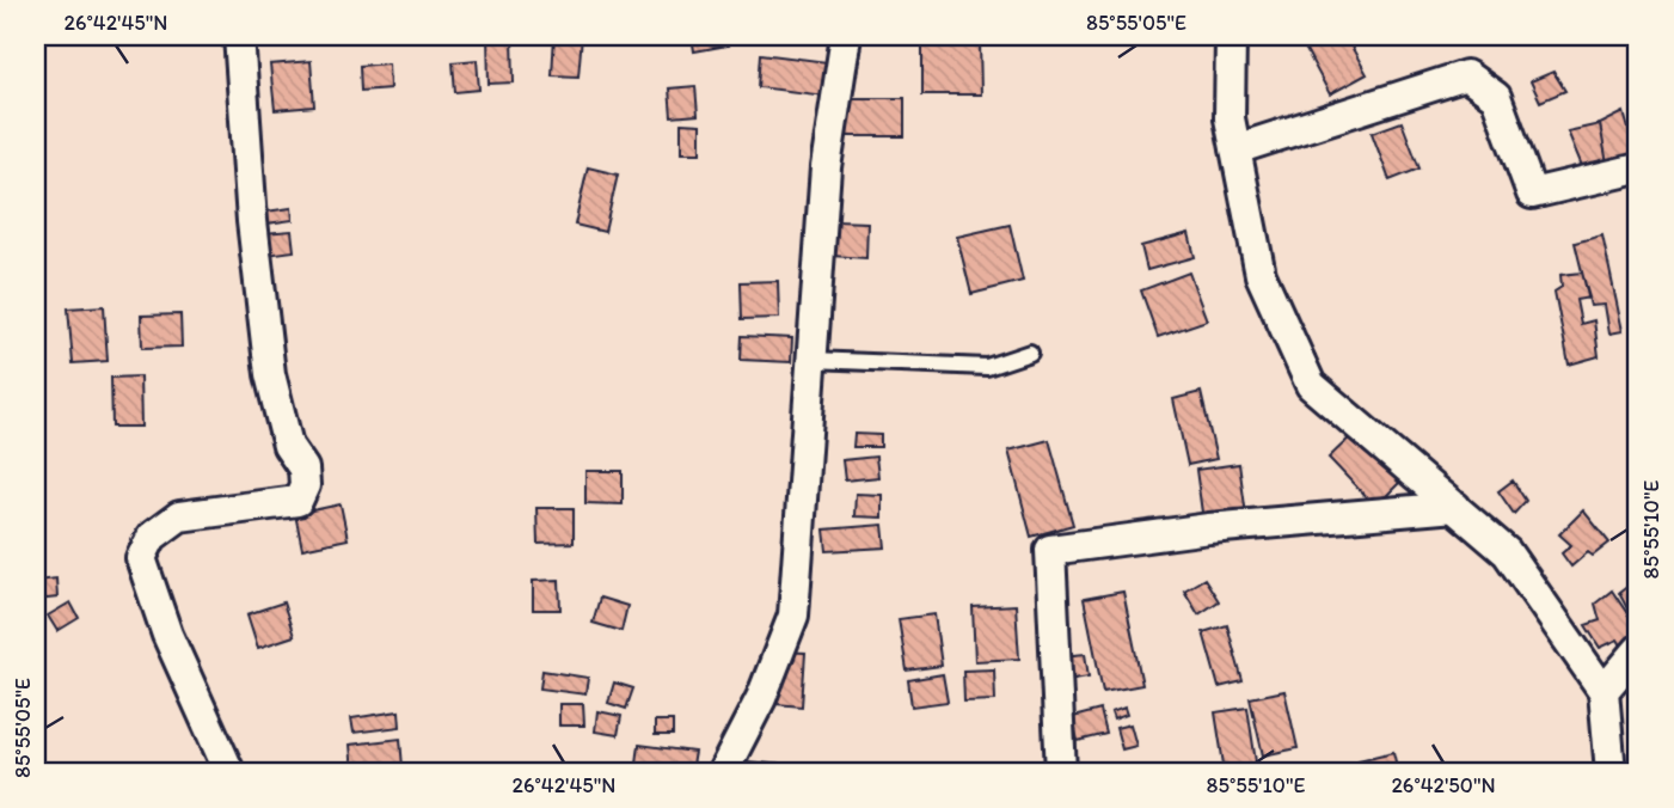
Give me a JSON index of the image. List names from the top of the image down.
{
  "coordinates": [
    "26°42'45\"N",
    "85°55'05\"E",
    "85°55'10\"E",
    "26°42'50\"N"
  ]
}
